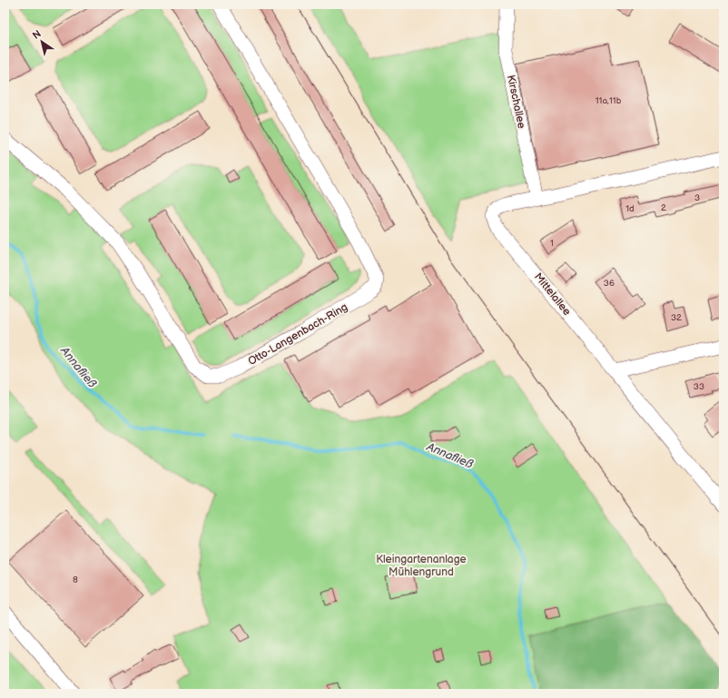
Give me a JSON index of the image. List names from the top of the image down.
{
  "streets": {
    "street": ["Kirschallee", "Mittelallee", "Otto-Langenbach-Ring"]
  },
  "crossings": [
    ["Kirschallee", "Mittelallee"]
  ],
  "water": ["Annafließ"],
  "parks": ["Kleingartenanlage Mühlengrund"],
  "house_numbers": [
    "11a,11b",
    "3",
    "2",
    "1d",
    "1",
    "36",
    "32",
    "33",
    "8"
  ],
  "north": "top left"
}
